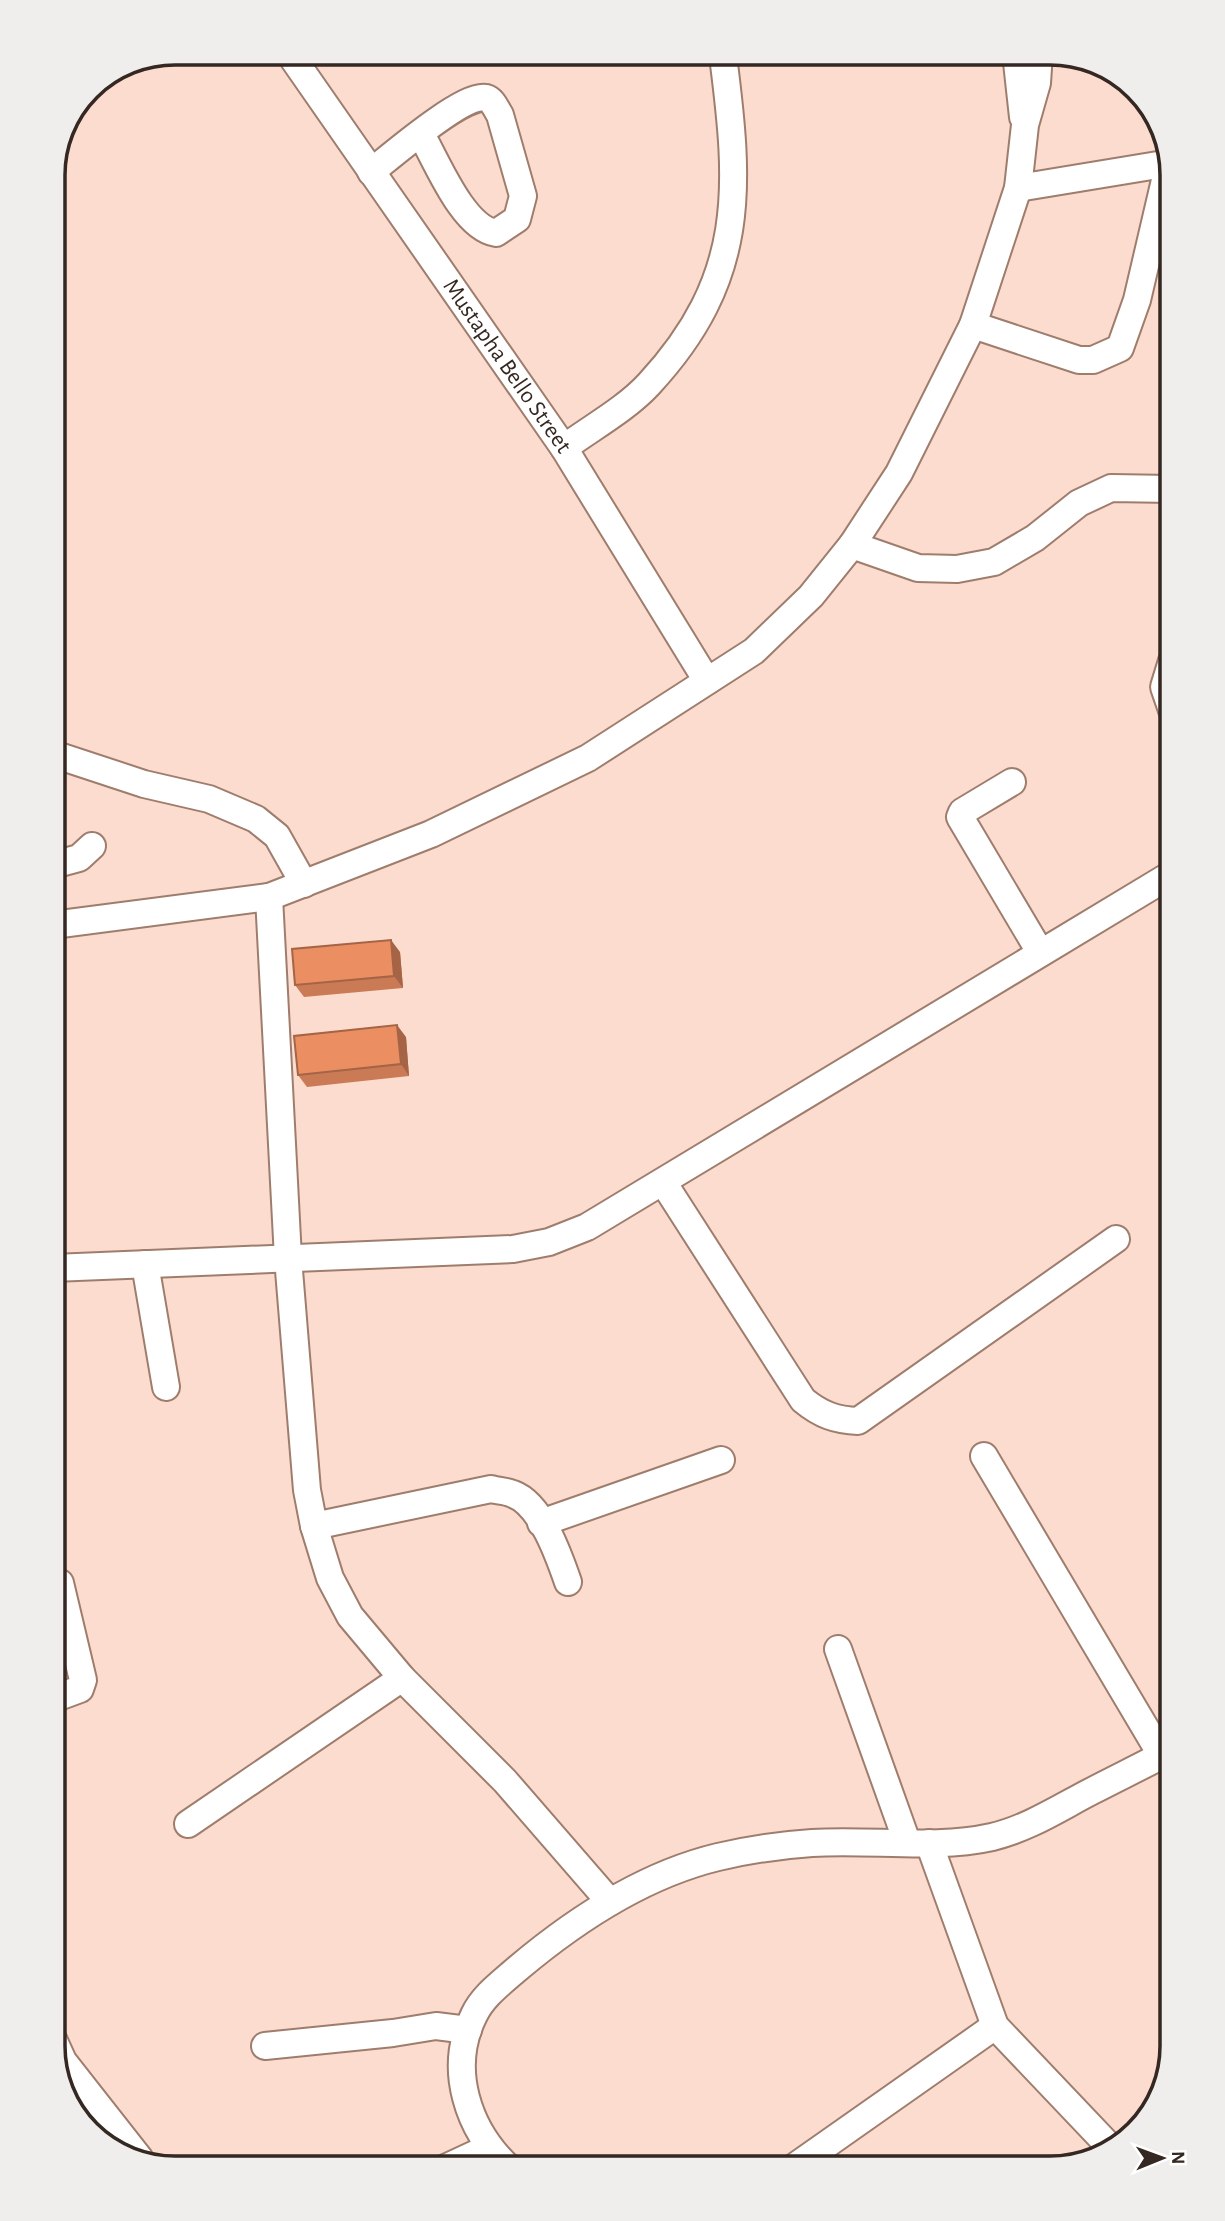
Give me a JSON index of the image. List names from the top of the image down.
{
  "streets": {
    "street": ["Mustapha Bello Street"]
  },
  "north": "right"
}
